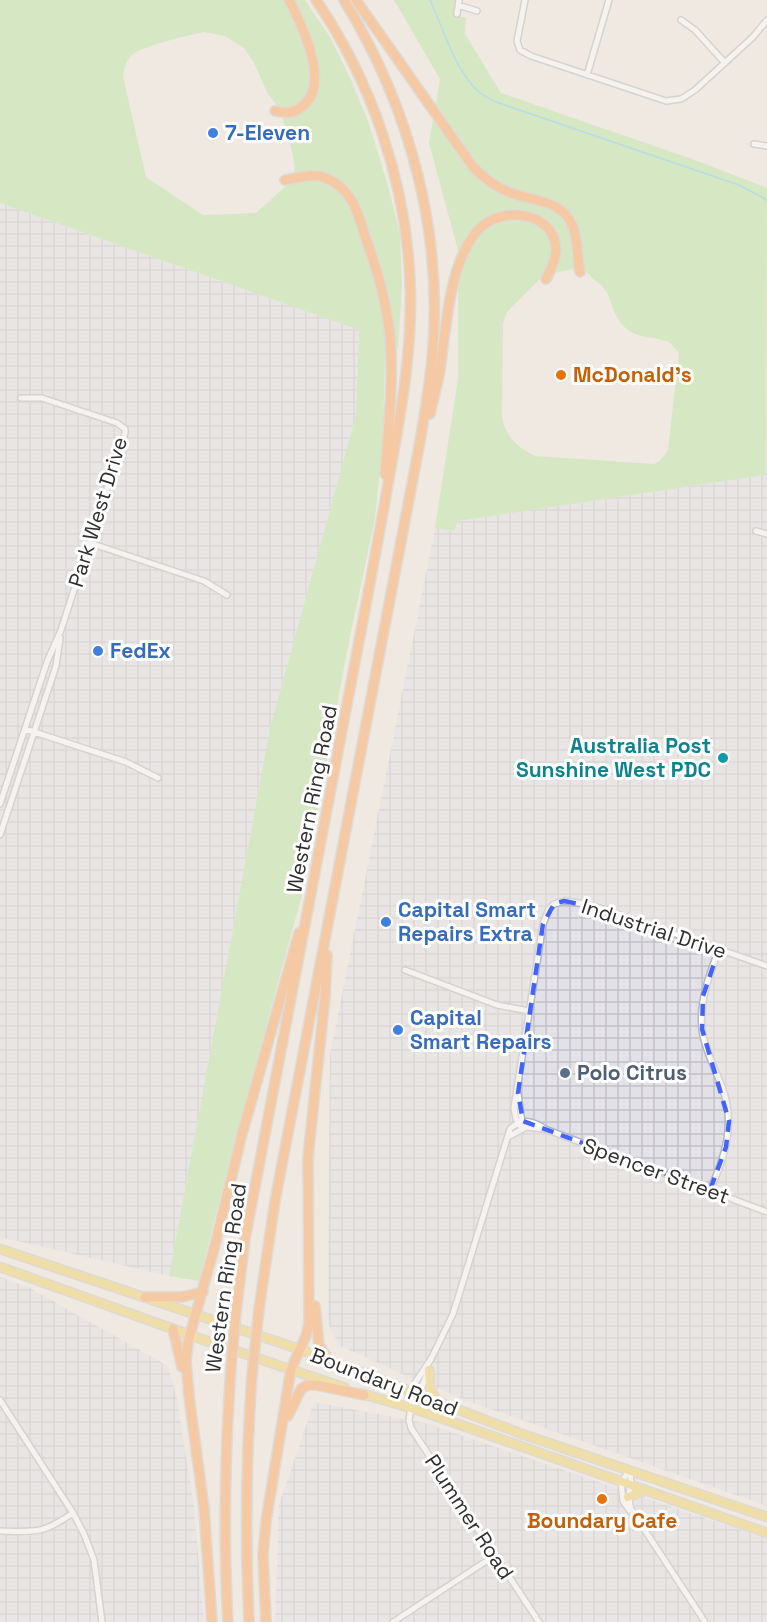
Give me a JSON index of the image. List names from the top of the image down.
{
  "streets": {
    "highway": ["Western Ring Road"],
    "main road": ["Boundary Road"],
    "street": [
      "Park West Drive",
      "Industrial Drive",
      "Spencer Street",
      "Plummer Road"
    ]
  },
  "crossings": [
    ["Industrial Drive", "Spencer Street"],
    ["Boundary Road", "Plummer Road"]
  ],
  "places": [
    "7-Eleven",
    "McDonald's",
    "FedEx",
    "Australia Post Sunshine West PDC",
    "Capital Smart Repairs Extra",
    "Capital Smart Repairs",
    "Polo Citrus",
    "Boundary Cafe"
  ]
}
